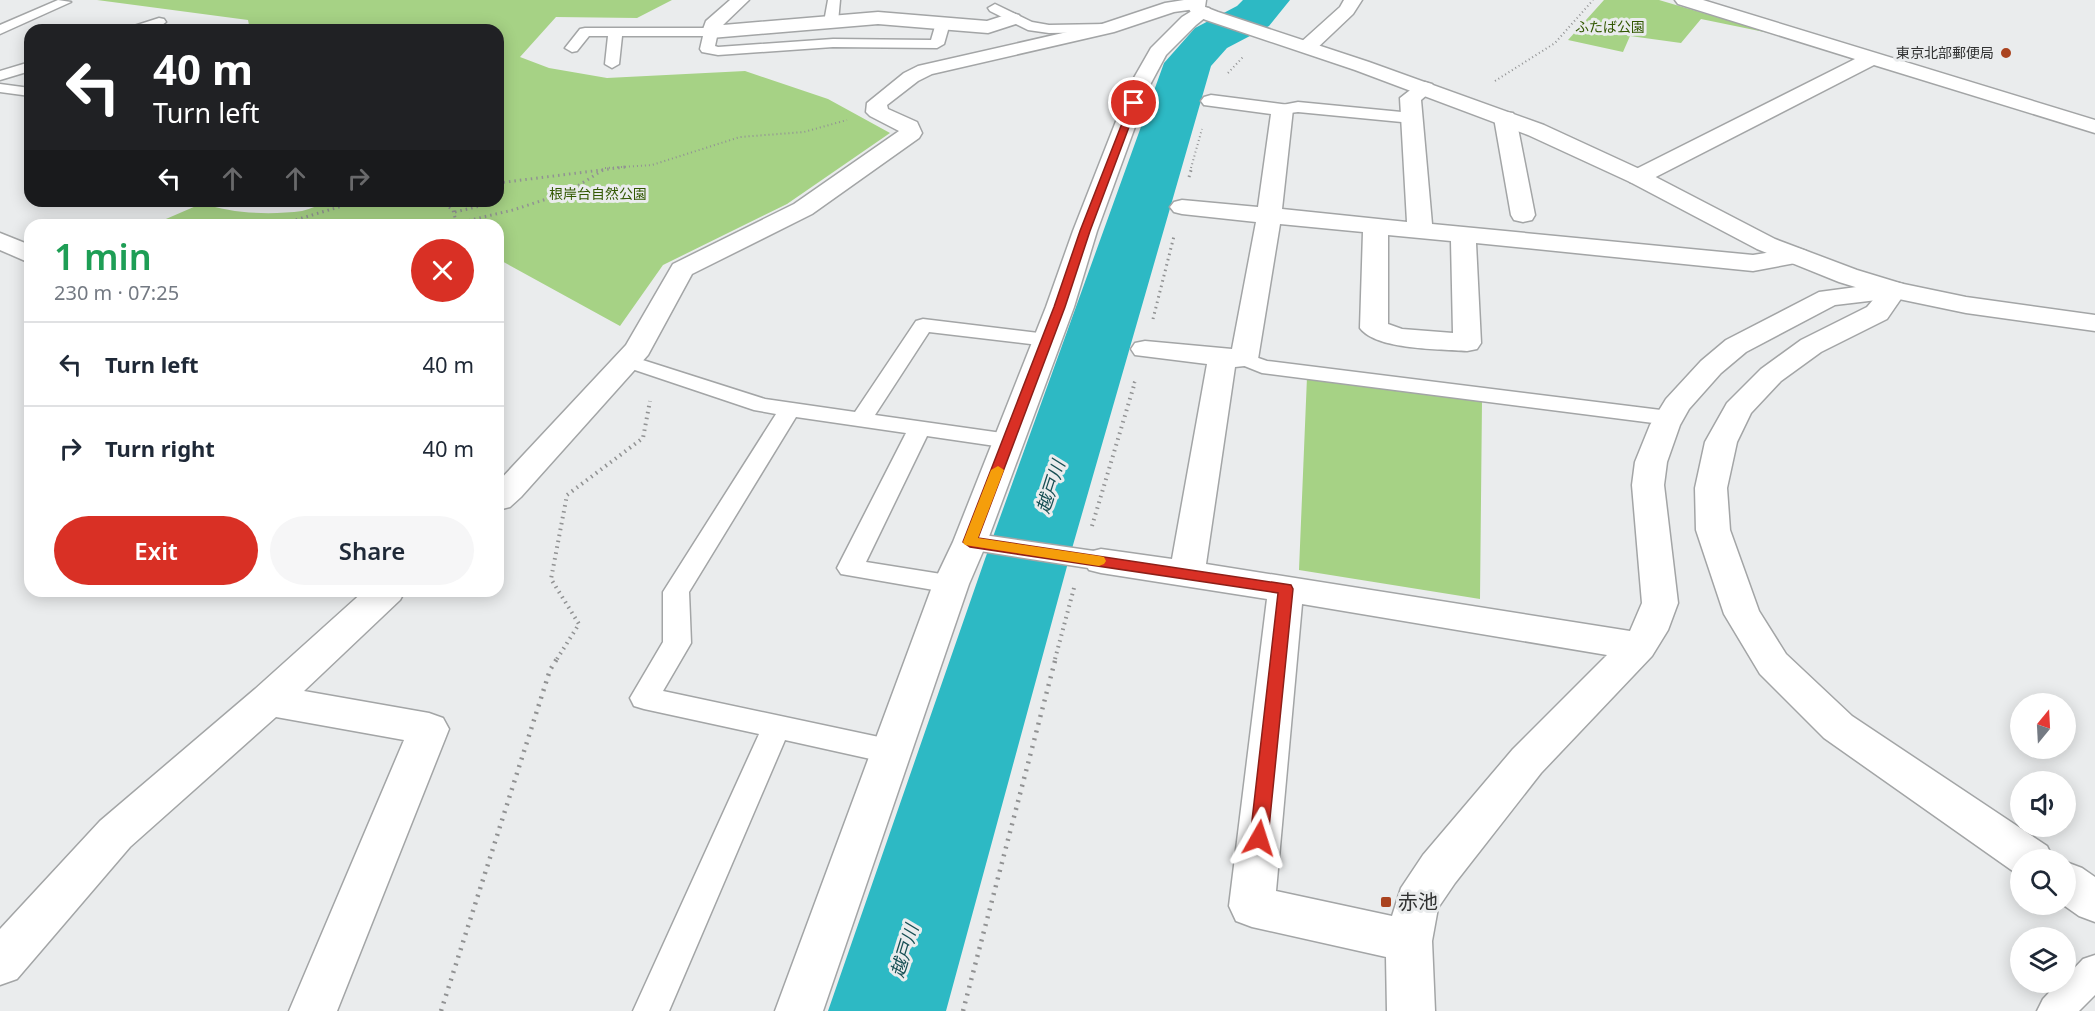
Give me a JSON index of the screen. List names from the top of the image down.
{
  "water": ["越戸川"],
  "parks": ["ふたば公園", "根岸台自然公園"],
  "places": {
    "other": ["東京北部郵便局"],
    "transit": ["赤池"]
  },
  "north": "top",
  "page": {
    "turn": ["40 m", "Turn left"],
    "heading": ["1 min", "230 m · 07:25"],
    "list": [
      {
        "name": "Turn left",
        "value": "40 m"
      },
      {
        "name": "Turn right",
        "value": "40 m"
      }
    ],
    "buttons": ["Exit", "Share"]
  }
}
